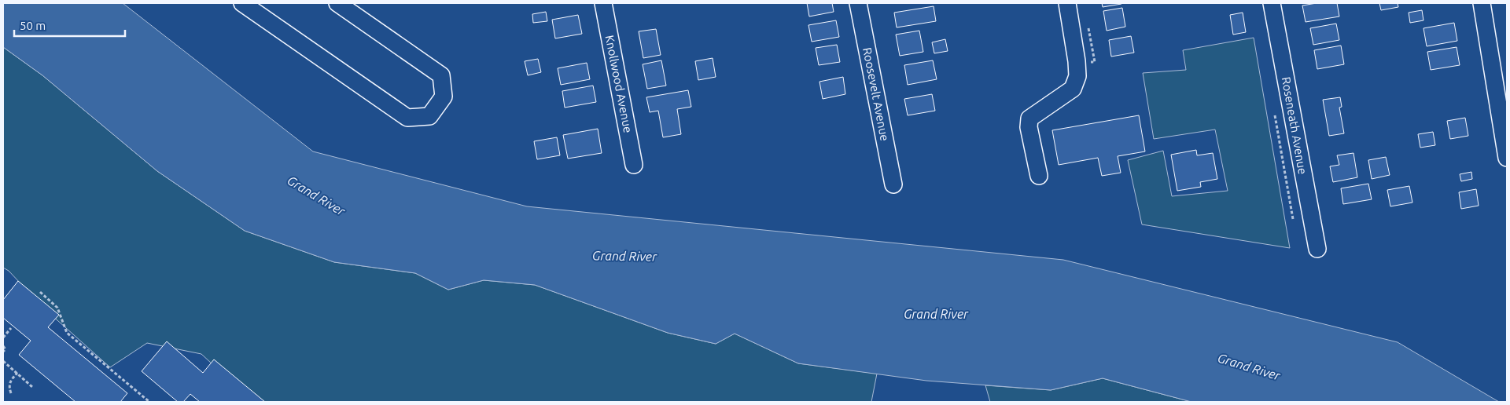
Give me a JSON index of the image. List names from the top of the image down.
{
  "streets": {
    "street": ["Knollwood Avenue", "Roosevelt Avenue", "Roseneath Avenue"]
  },
  "water": ["Grand River"],
  "scale_bar": "50 m"
}
